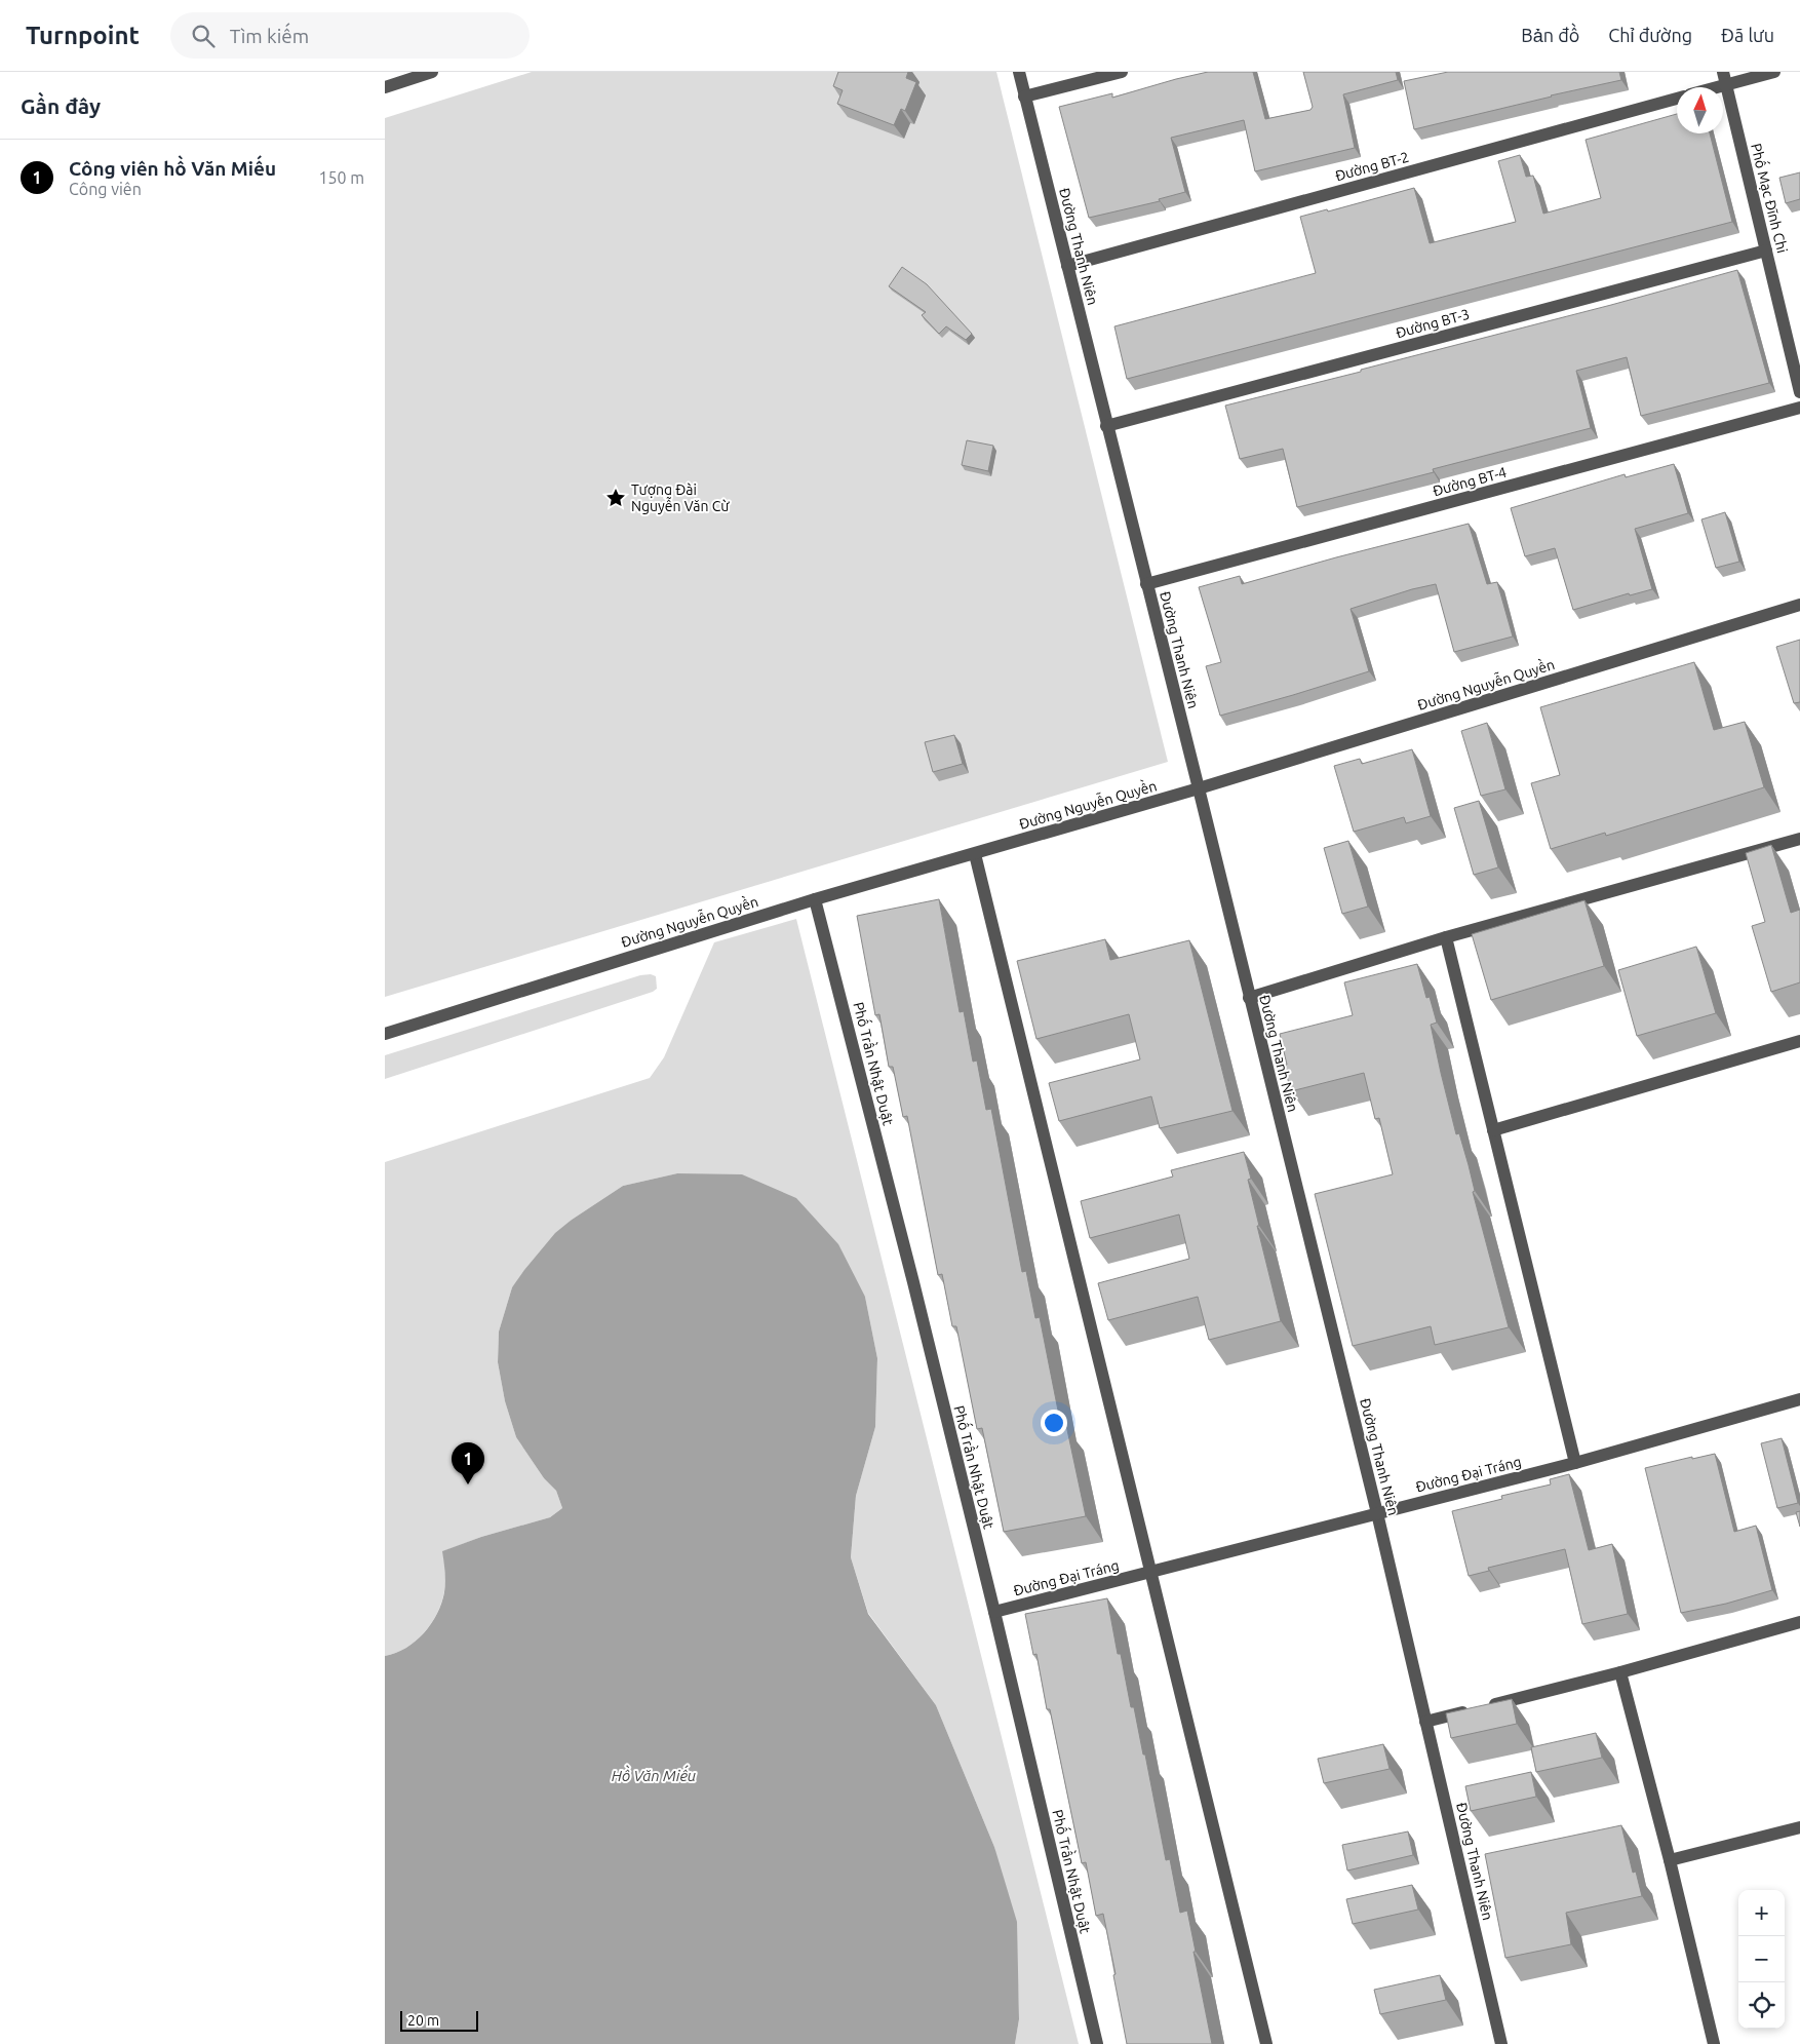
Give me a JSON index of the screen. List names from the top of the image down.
{
  "streets": {
    "street": [
      "Đường BT-2",
      "Phố Mạc Đĩnh Chi",
      "Đường Thanh Niên",
      "Đường BT-3",
      "Đường BT-4",
      "Đường Nguyễn Quyền",
      "Phố Trần Nhật Duật",
      "Đường Đại Tráng"
    ]
  },
  "crossings": [
    ["Đường BT-2", "Đường Thanh Niên"],
    ["Phố Mạc Đĩnh Chi", "Đường BT-3"],
    ["Đường Thanh Niên", "Đường BT-3"],
    ["Đường Thanh Niên", "Đường BT-4"],
    ["Đường Thanh Niên", "Đường Nguyễn Quyền"],
    ["Đường Thanh Niên", "Đường Đại Tráng"],
    ["Đường Nguyễn Quyền", "Phố Trần Nhật Duật"],
    ["Phố Trần Nhật Duật", "Đường Đại Tráng"]
  ],
  "water": ["Hồ Văn Miếu"],
  "places": {
    "place": ["Tượng Đài Nguyễn Văn Cừ"]
  },
  "scale_bar": "20 m",
  "north": "top",
  "page": {
    "header": "Turnpoint",
    "search": "Tìm kiếm",
    "nav": ["Bản đồ", "Chỉ đường", "Đã lưu"],
    "heading": "Gần đây",
    "list": [
      {
        "mark": "1",
        "name": "Công viên hồ Văn Miếu",
        "note": "Công viên",
        "value": "150 m"
      }
    ],
    "pins": "1",
    "map_buttons": ["+", "−"],
    "scale": "20 m"
  }
}
